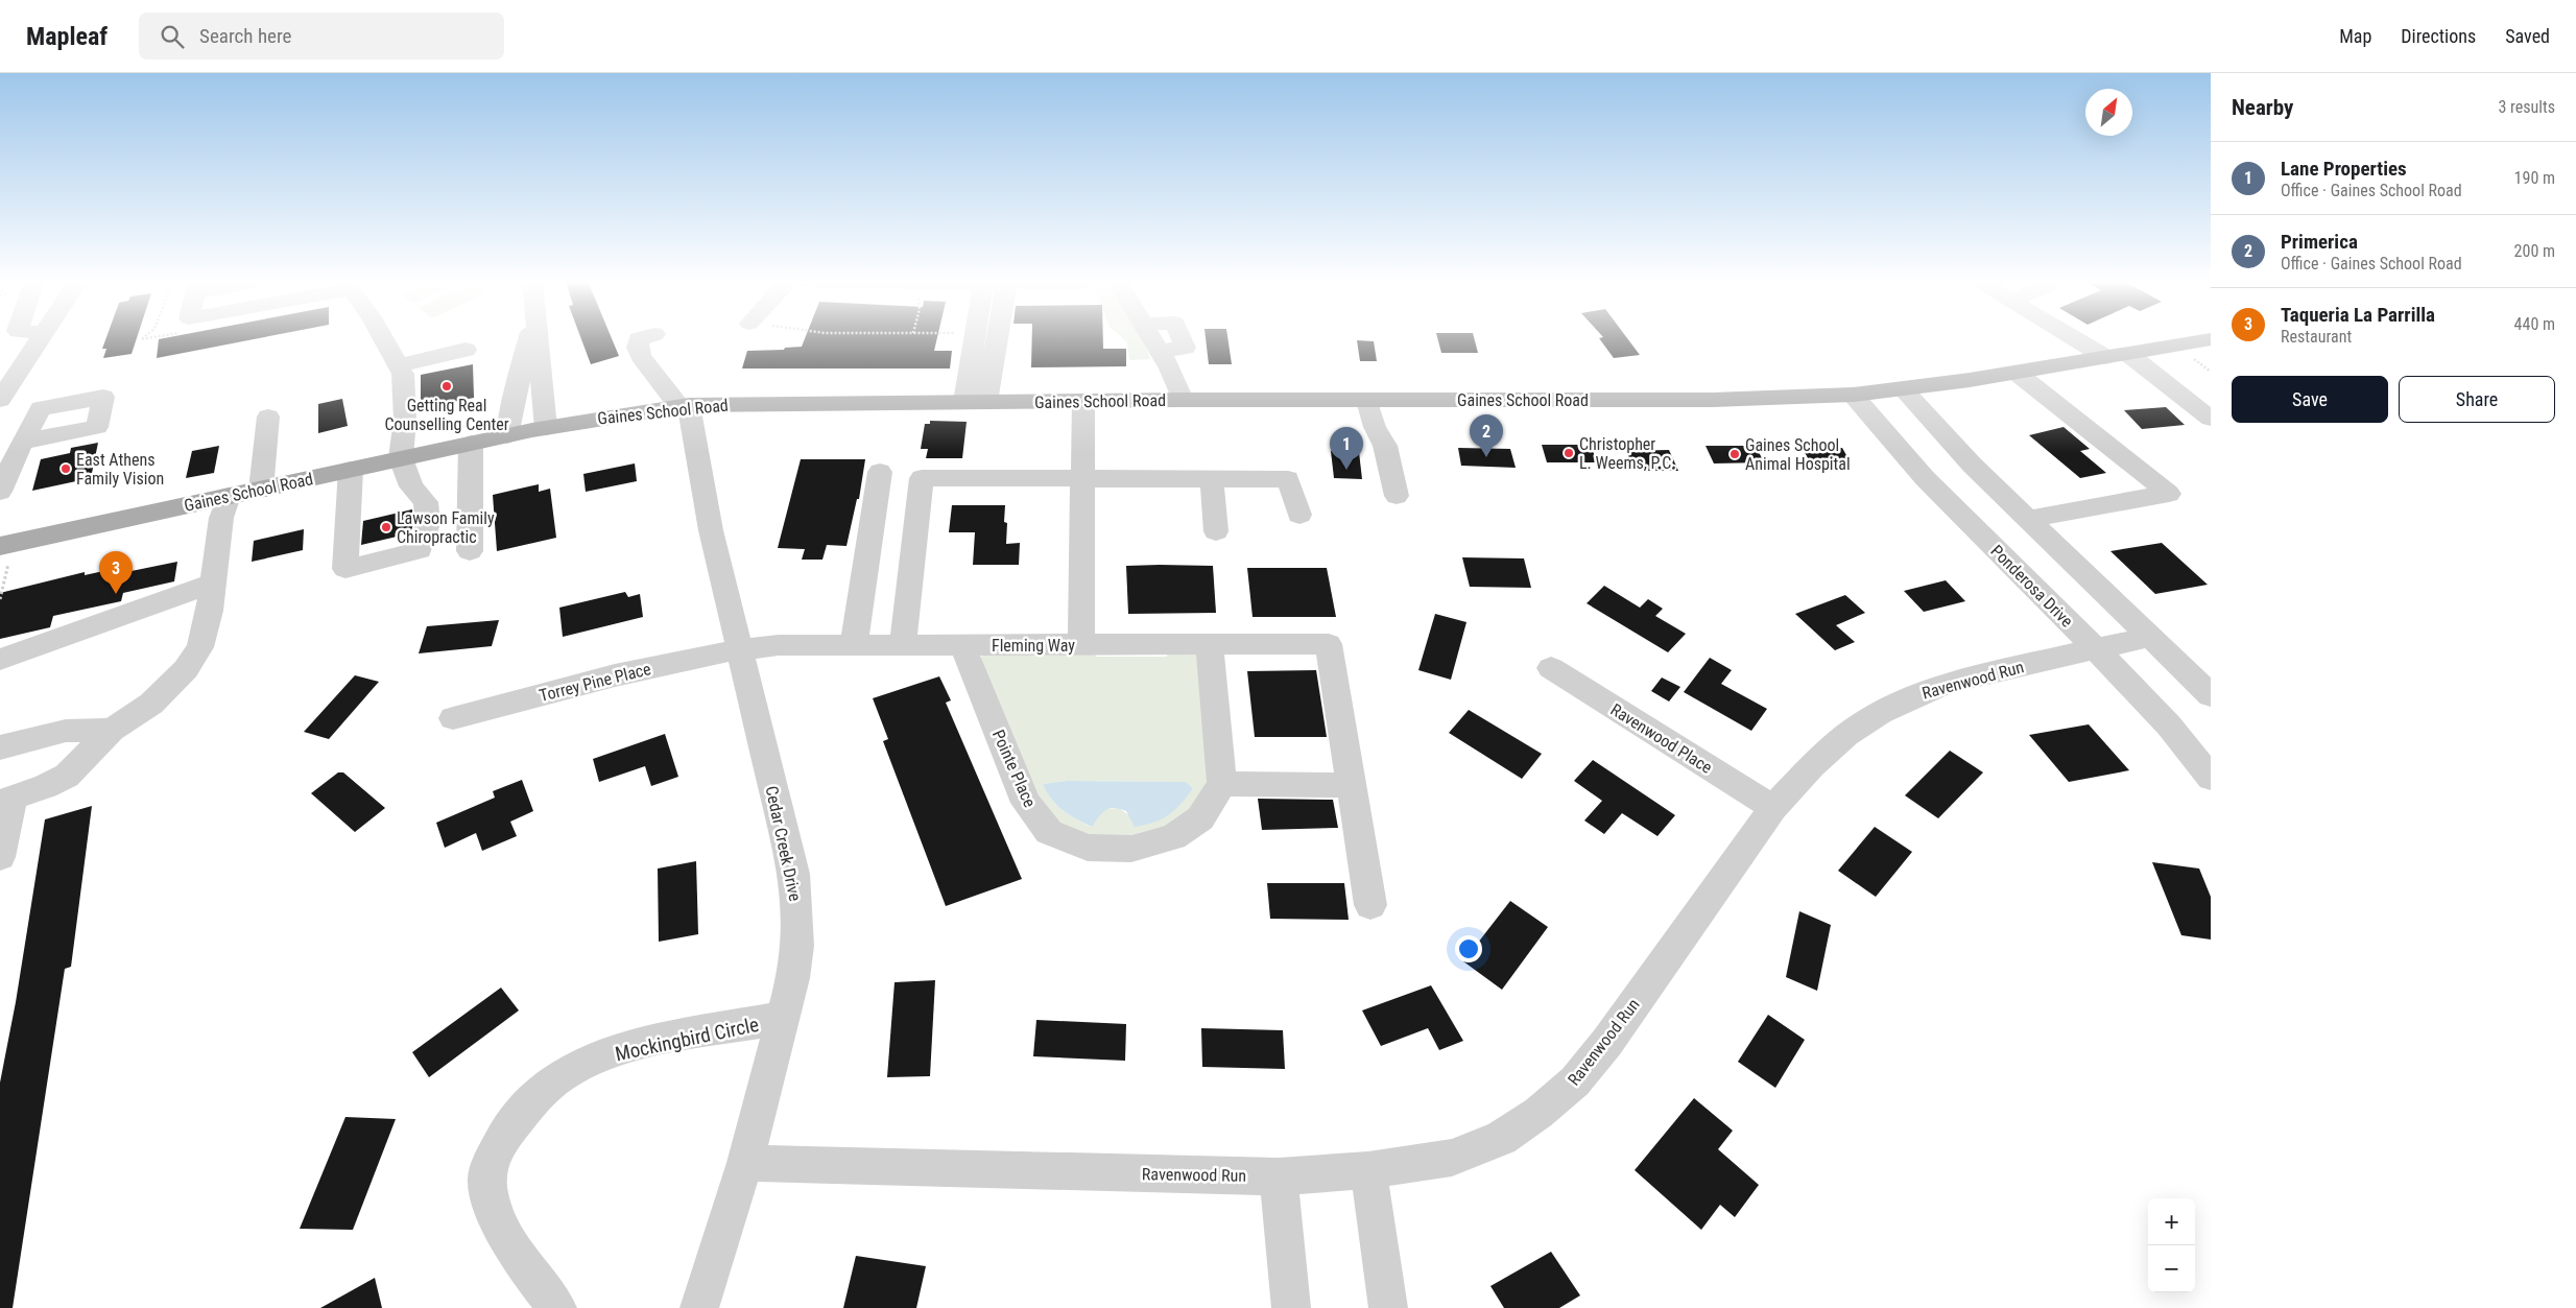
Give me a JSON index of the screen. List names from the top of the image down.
{
  "streets": {
    "main road": ["Gaines School Road"],
    "street": [
      "Ponderosa Drive",
      "Fleming Way",
      "Ravenwood Run",
      "Torrey Pine Place",
      "Ravenwood Place",
      "Pointe Place",
      "Cedar Creek Drive",
      "Mockingbird Circle"
    ]
  },
  "crossings": [
    ["Gaines School Road", "Ponderosa Drive"],
    ["Gaines School Road", "Cedar Creek Drive"],
    ["Ponderosa Drive", "Ravenwood Run"],
    ["Fleming Way", "Torrey Pine Place"],
    ["Fleming Way", "Pointe Place"],
    ["Fleming Way", "Cedar Creek Drive"],
    ["Ravenwood Run", "Ravenwood Place"],
    ["Ravenwood Run", "Cedar Creek Drive"],
    ["Torrey Pine Place", "Cedar Creek Drive"],
    ["Cedar Creek Drive", "Mockingbird Circle"]
  ],
  "places": [
    "Getting Real Counselling Center",
    "Christopher L. Weems, P.C.",
    "Gaines School Animal Hospital",
    "East Athens Family Vision",
    "Lawson Family Chiropractic"
  ],
  "north": "top right",
  "page": {
    "header": "Mapleaf",
    "search": "Search here",
    "nav": ["Map", "Directions", "Saved"],
    "heading": ["Nearby", "3 results"],
    "list": [
      {
        "mark": "1",
        "name": "Lane Properties",
        "note": "Office · Gaines School Road",
        "value": "190 m"
      },
      {
        "mark": "2",
        "name": "Primerica",
        "note": "Office · Gaines School Road",
        "value": "200 m"
      },
      {
        "mark": "3",
        "name": "Taqueria La Parrilla",
        "note": "Restaurant",
        "value": "440 m"
      }
    ],
    "buttons": ["Save", "Share"],
    "pins": ["2", "1", "3"],
    "map_buttons": ["+", "−"]
  }
}
